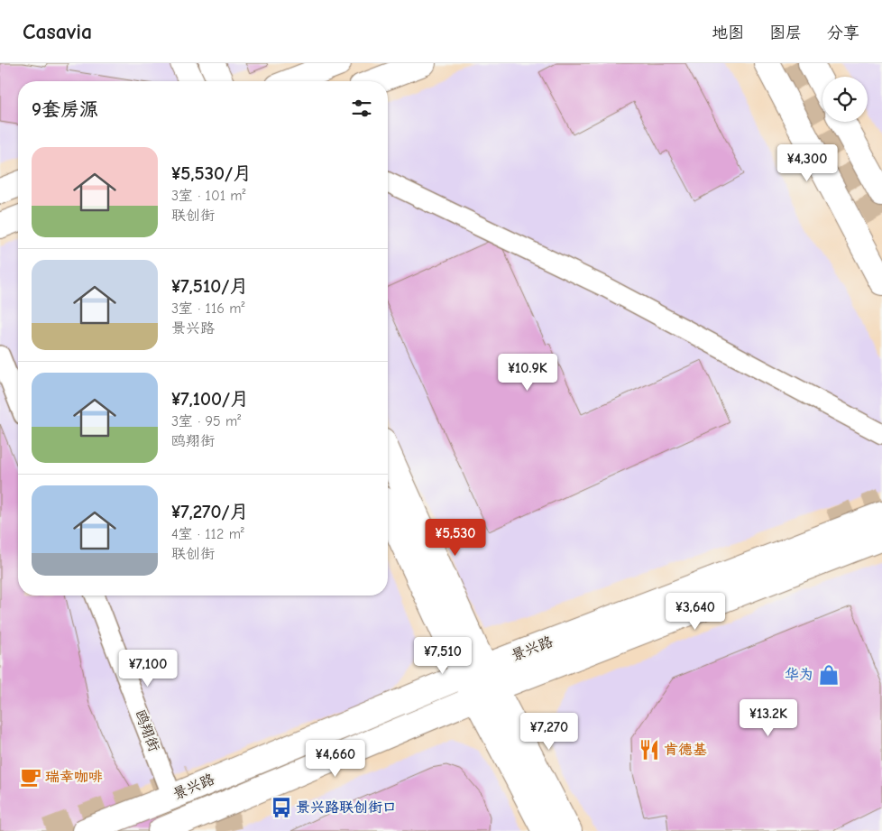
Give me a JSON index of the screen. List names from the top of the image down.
{
  "streets": {
    "street": ["景兴路", "鸥翔街"]
  },
  "crossings": [
    ["景兴路", "鸥翔街"]
  ],
  "places": {
    "shop": ["华为"],
    "restaurant": ["肯德基"],
    "cafe": ["瑞幸咖啡"],
    "bus stop": ["景兴路联创街口"]
  },
  "page": {
    "header": "Casavia",
    "nav": ["地图", "图层", "分享"],
    "heading": "9套房源",
    "list": [
      {
        "name": "¥5,530/月",
        "note": "3室 · 101 m² · 联创街"
      },
      {
        "name": "¥7,510/月",
        "note": "3室 · 116 m² · 景兴路"
      },
      {
        "name": "¥7,100/月",
        "note": "3室 · 95 m² · 鸥翔街"
      },
      {
        "name": "¥7,270/月",
        "note": "4室 · 112 m² · 联创街"
      }
    ],
    "price": [
      "¥4,300",
      "¥10.9K",
      "¥5,530",
      "¥3,640",
      "¥7,510",
      "¥7,100",
      "¥13.2K",
      "¥7,270",
      "¥4,660"
    ]
  }
}
